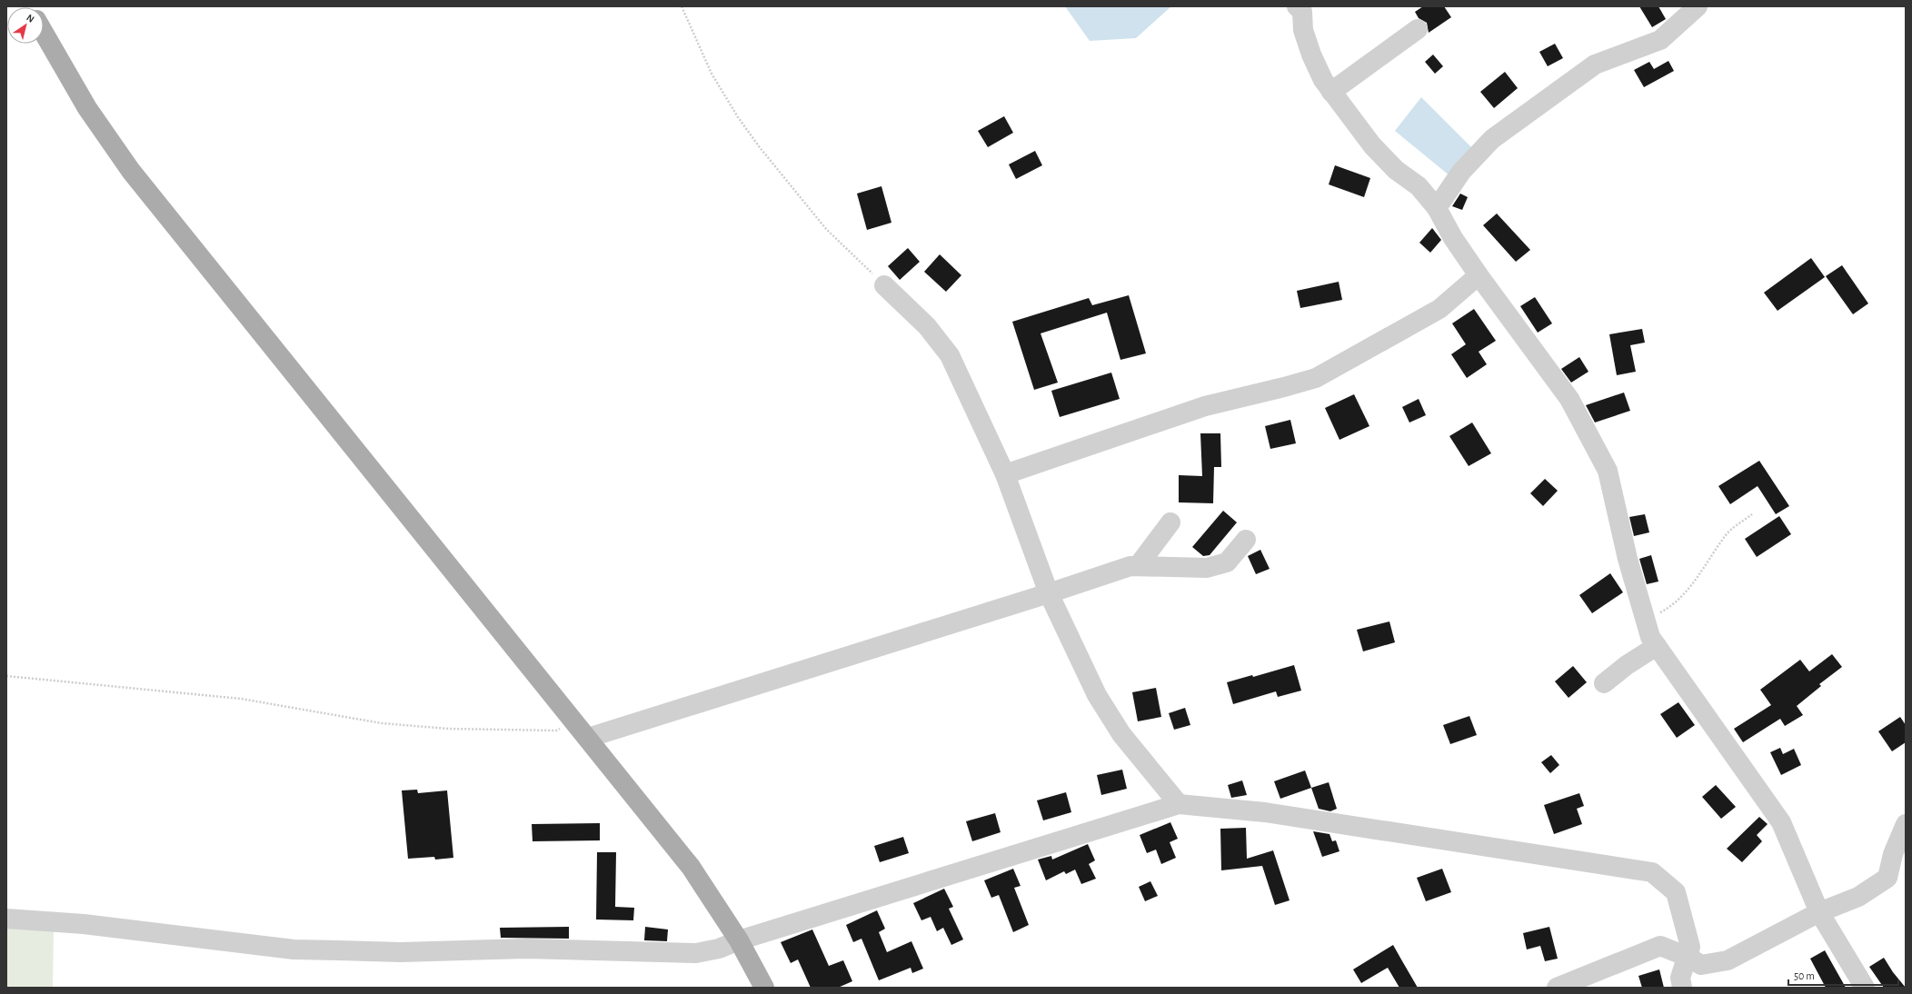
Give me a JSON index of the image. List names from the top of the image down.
{
  "scale_bar": "50 m",
  "north": "top right"
}
